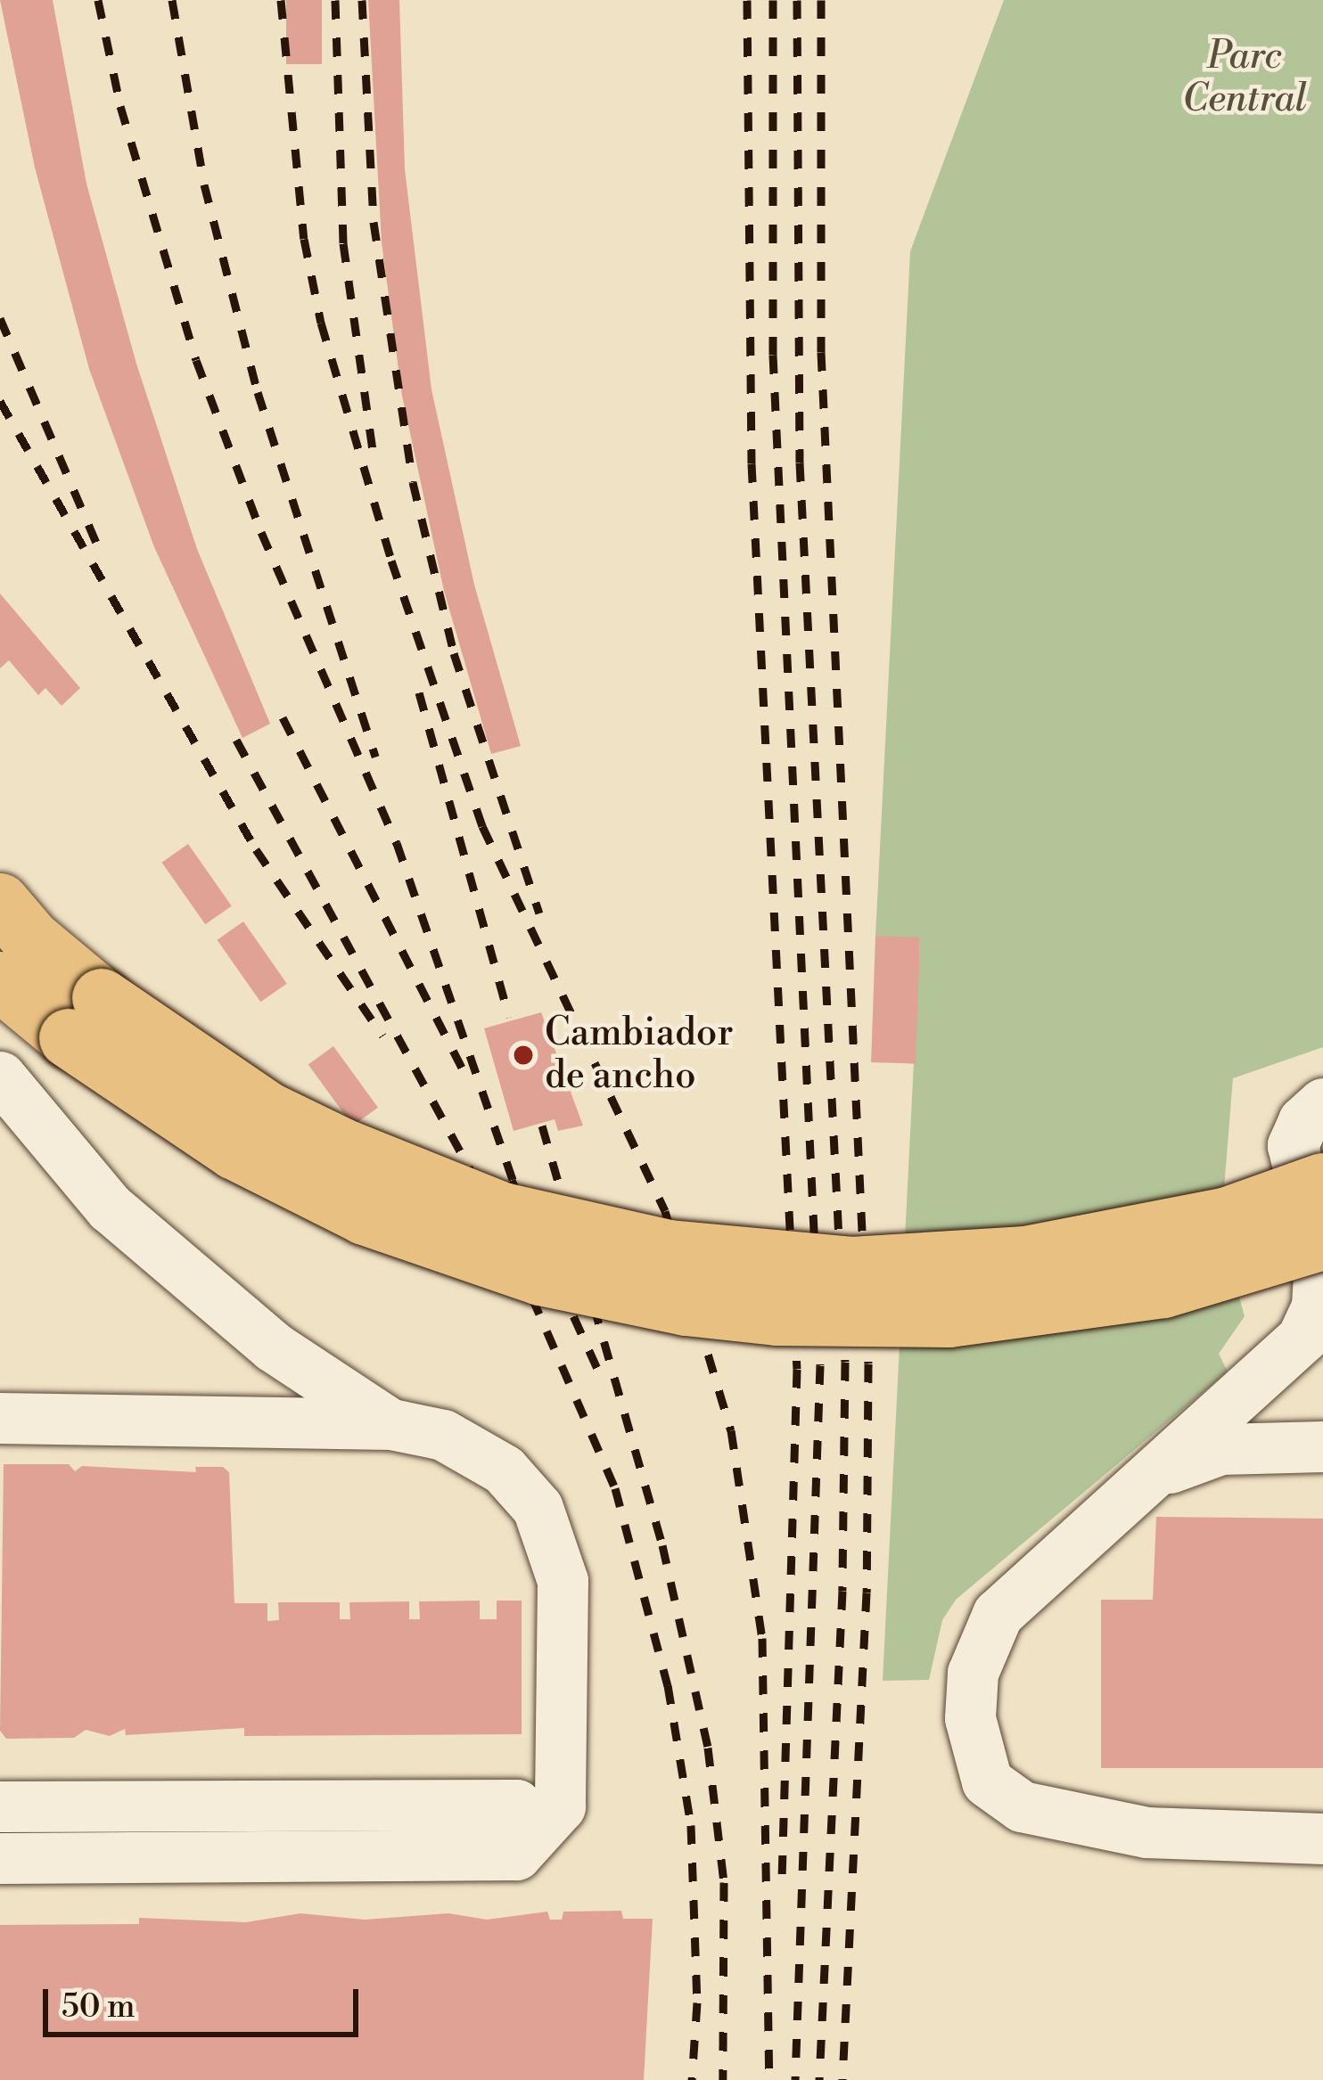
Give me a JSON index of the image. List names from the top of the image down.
{
  "parks": ["Parc Central"],
  "places": ["Cambiador de ancho"],
  "scale_bar": "50 m"
}
